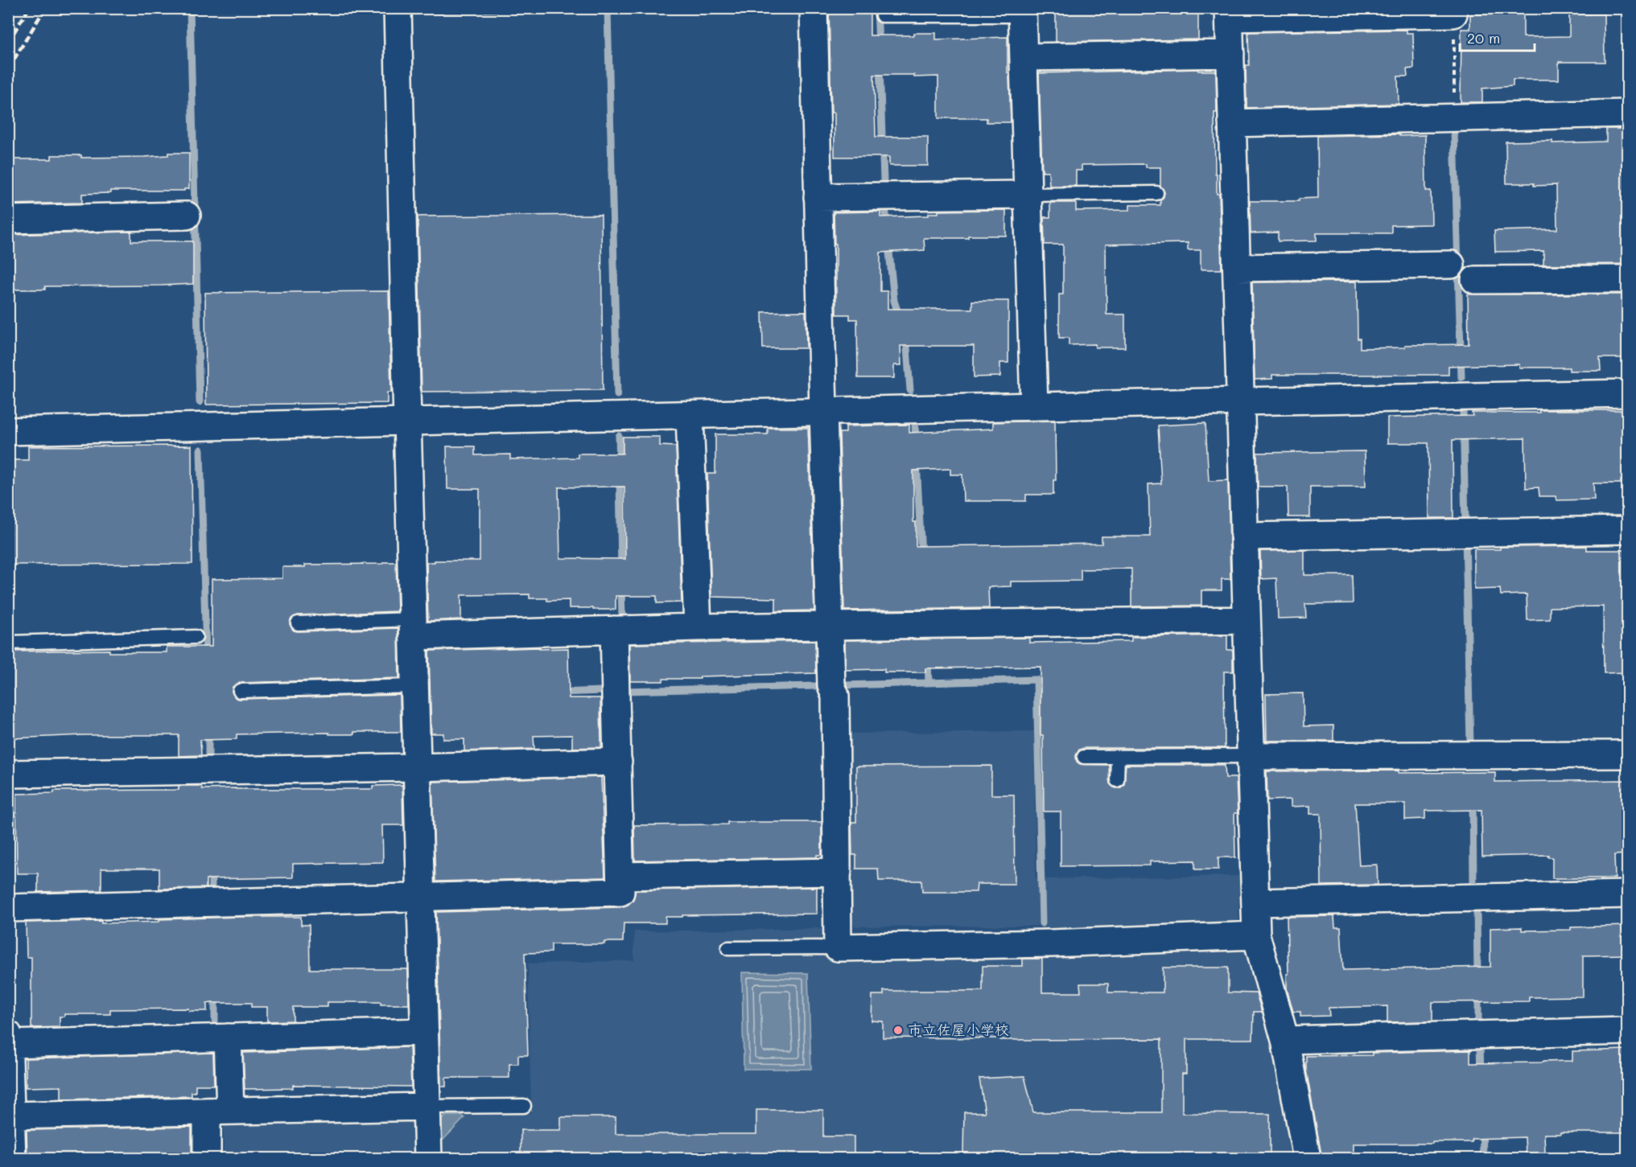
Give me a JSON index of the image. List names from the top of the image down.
{
  "places": ["市立佐屋小学校"],
  "scale_bar": "20 m"
}
